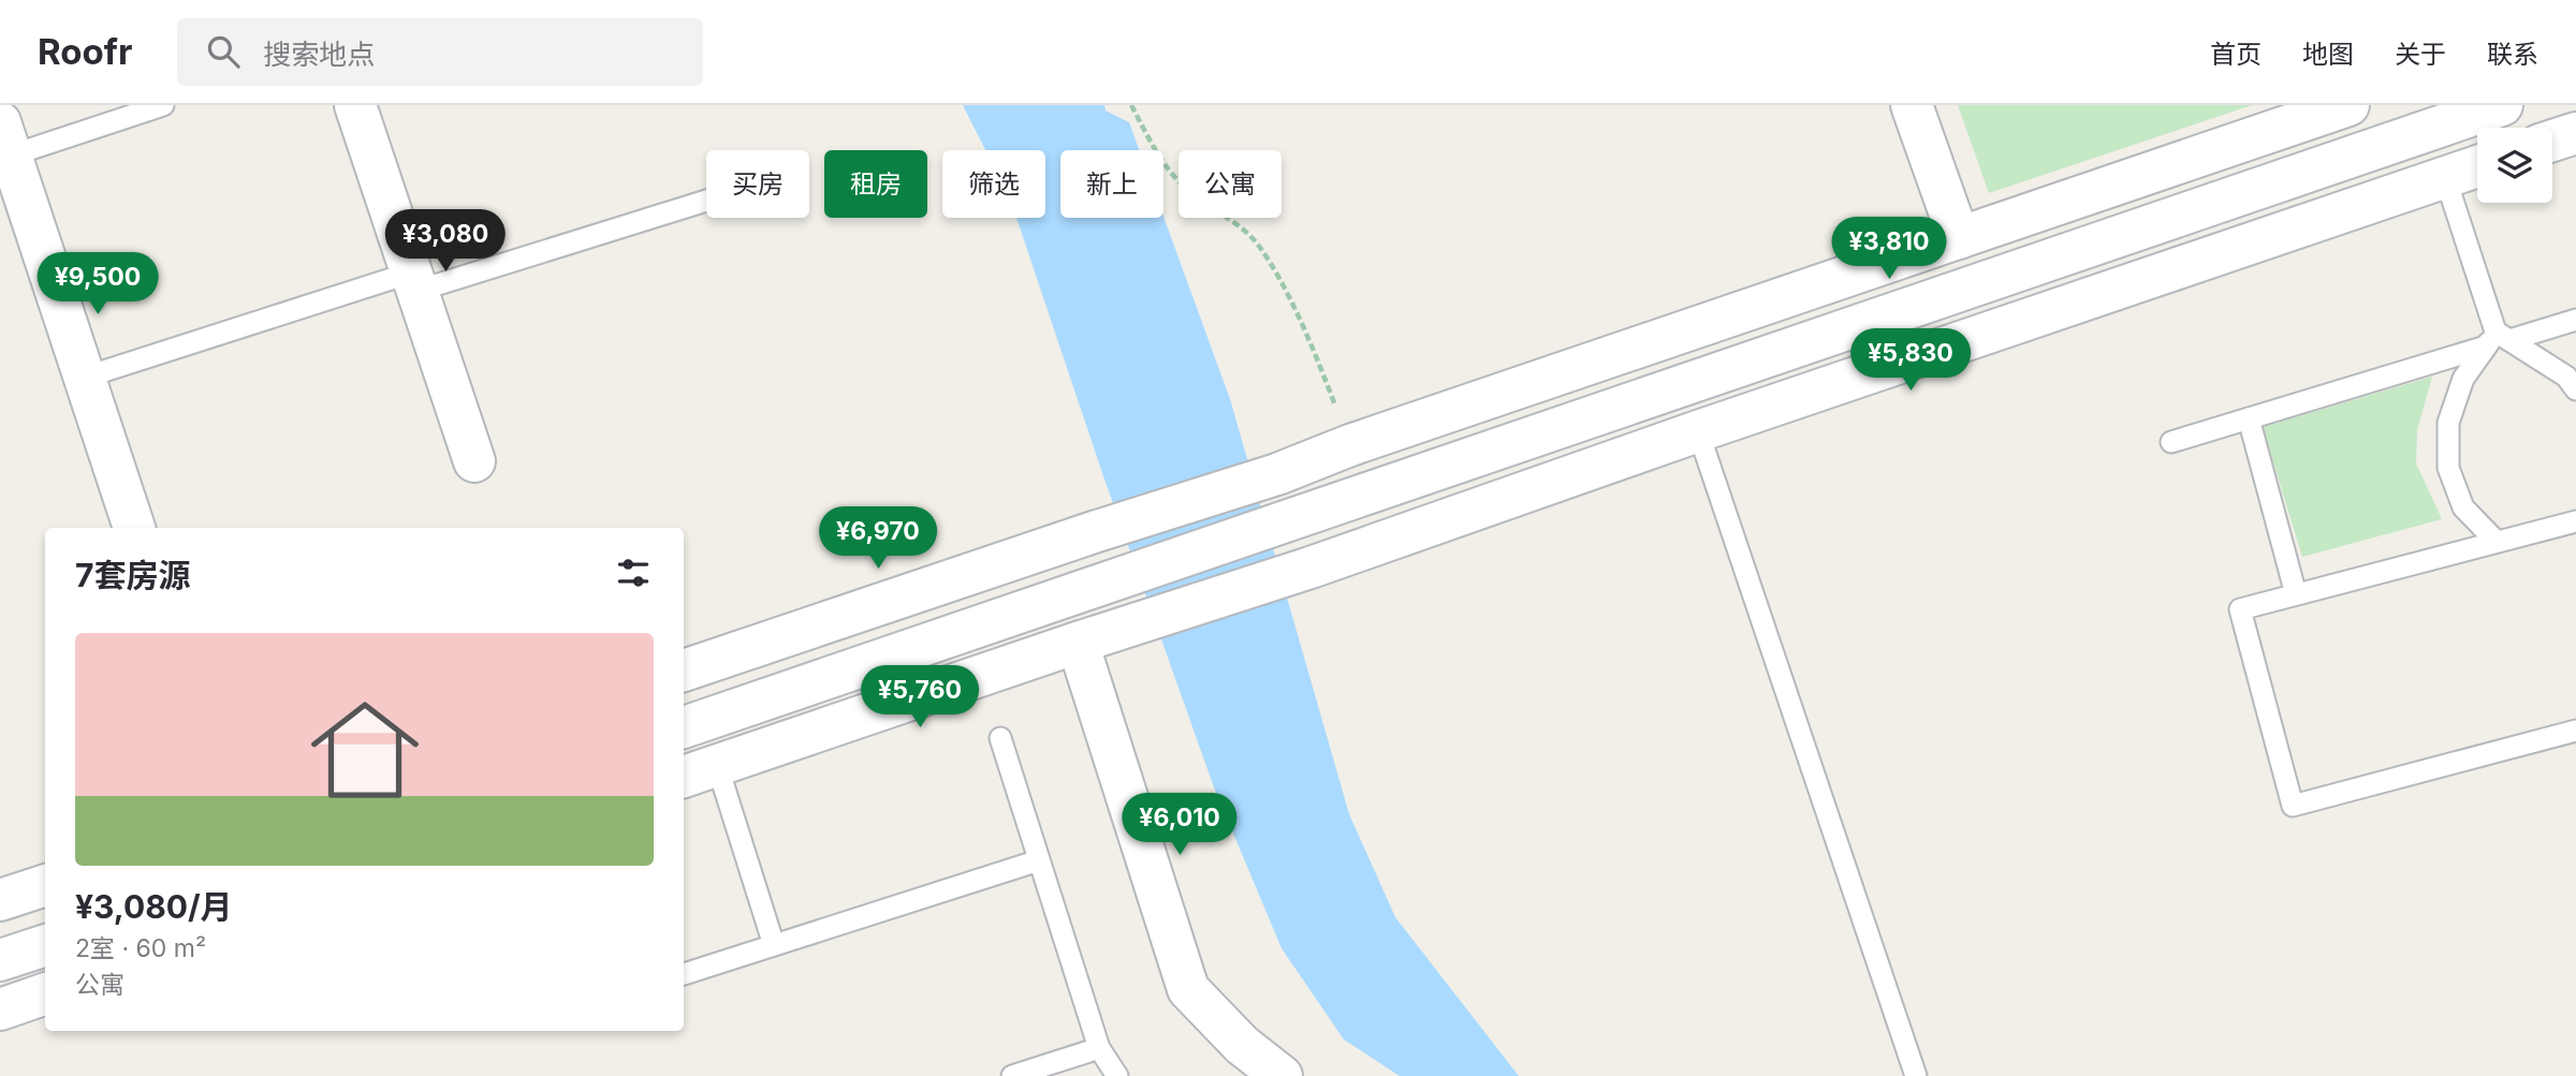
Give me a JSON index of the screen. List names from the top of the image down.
{
  "page": {
    "header": "Roofr",
    "search": "搜索地点",
    "nav": [
      "首页",
      "地图",
      "关于",
      "联系"
    ],
    "chip": [
      "买房",
      "租房",
      "筛选",
      "新上",
      "公寓"
    ],
    "price": [
      "¥3,080",
      "¥3,810",
      "¥9,500",
      "¥5,830",
      "¥6,970",
      "¥5,760",
      "¥6,010"
    ],
    "heading": "7套房源",
    "list": [
      {
        "name": "¥3,080/月",
        "note": "2室 · 60 m² · 公寓"
      }
    ]
  }
}
